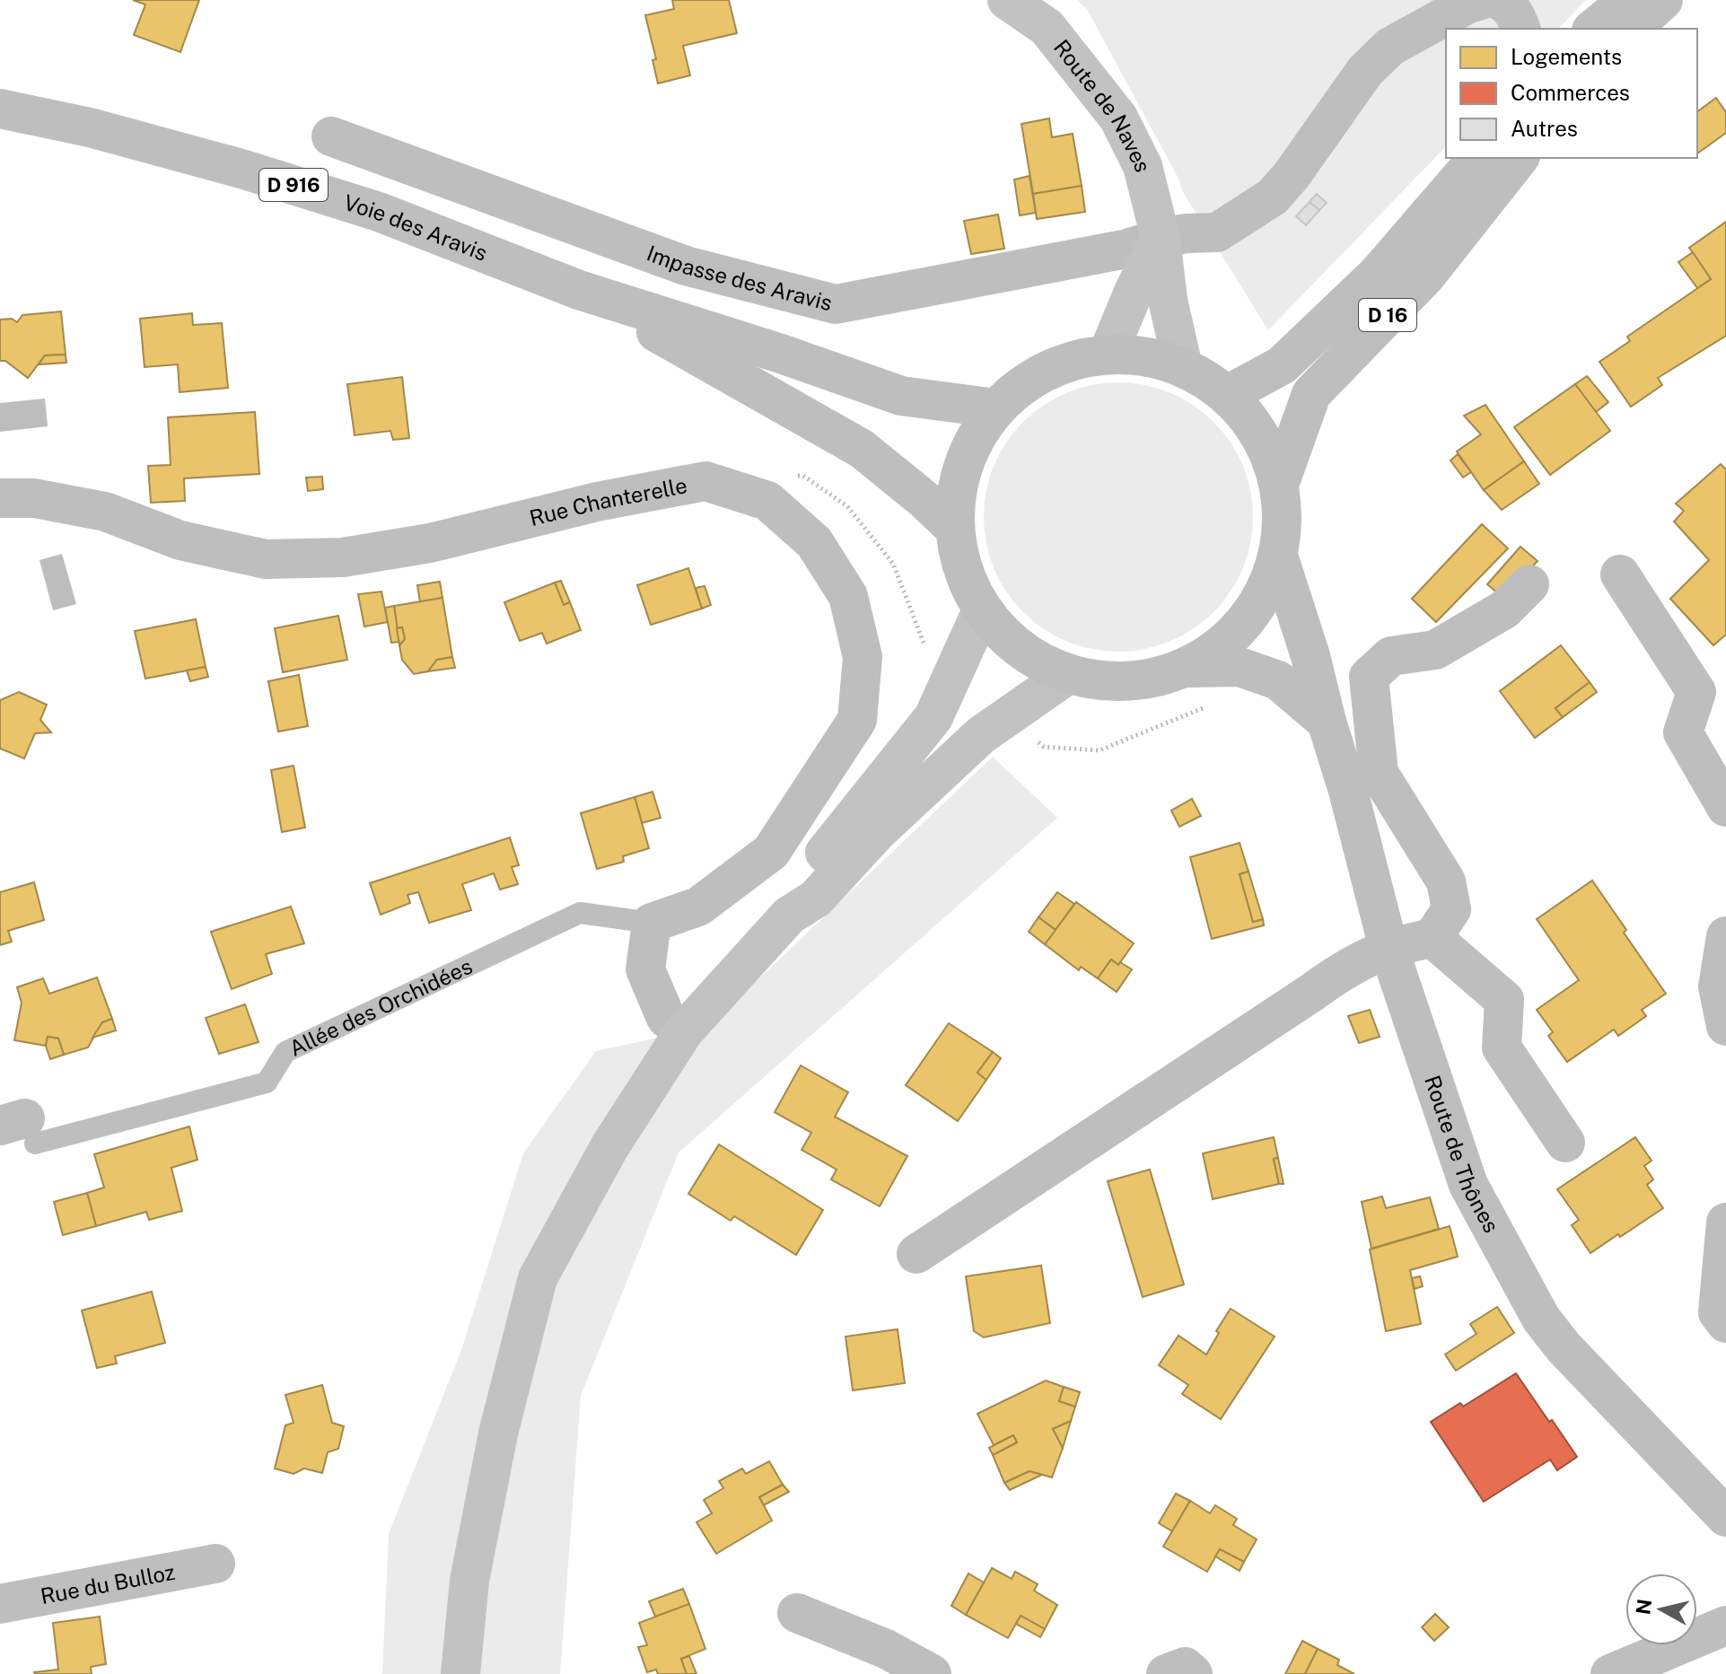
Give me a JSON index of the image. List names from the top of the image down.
{
  "streets": {
    "main road": [
      "Route de Naves",
      "D 916",
      "Voie des Aravis",
      "Impasse des Aravis",
      "D 16",
      "Rue Chanterelle",
      "Route de Thônes",
      "Rue du Bulloz"
    ],
    "lane": ["Allée des Orchidées"]
  },
  "crossings": [
    ["Route de Naves", "Impasse des Aravis"],
    ["Rue Chanterelle", "Allée des Orchidées"]
  ],
  "legend": ["Logements", "Commerces", "Autres"],
  "north": "left"
}
